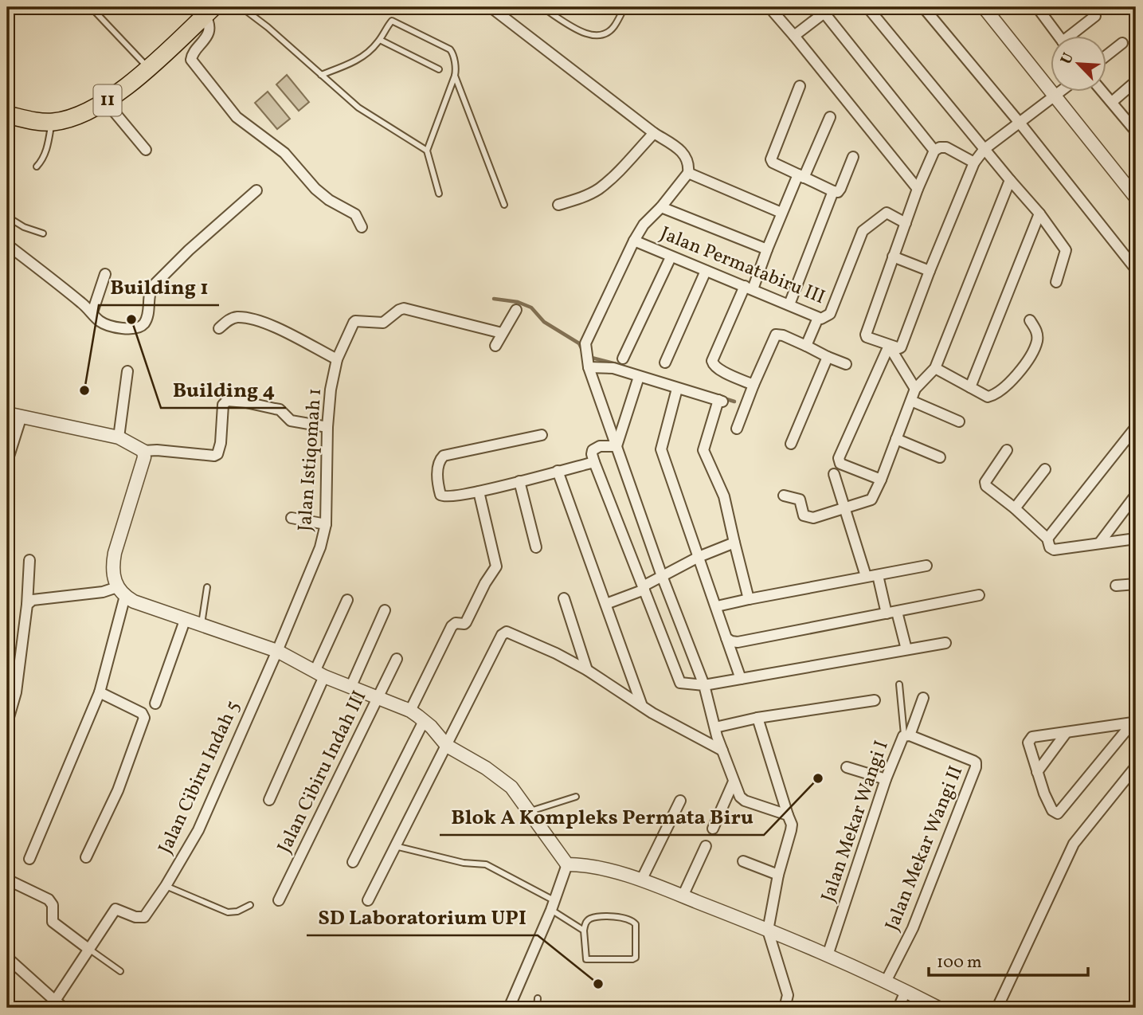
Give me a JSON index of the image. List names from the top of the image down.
{
  "streets": {
    "highway": ["11"],
    "street": [
      "Jalan Permatabiru III",
      "Jalan Istiqomah 1",
      "Jalan Cibiru Indah III",
      "Jalan Cibiru Indah 5",
      "Jalan Mekar Wangi I",
      "Jalan Mekar Wangi II"
    ]
  },
  "crossings": [
    ["Jalan Istiqomah 1", "Jalan Cibiru Indah 5"],
    ["Jalan Mekar Wangi I", "Jalan Mekar Wangi II"]
  ],
  "places": [
    "Building 4",
    "Building 1",
    "Blok A Kompleks Permata Biru",
    "SD Laboratorium UPI"
  ],
  "scale_bar": "100 m",
  "north": "top left"
}
